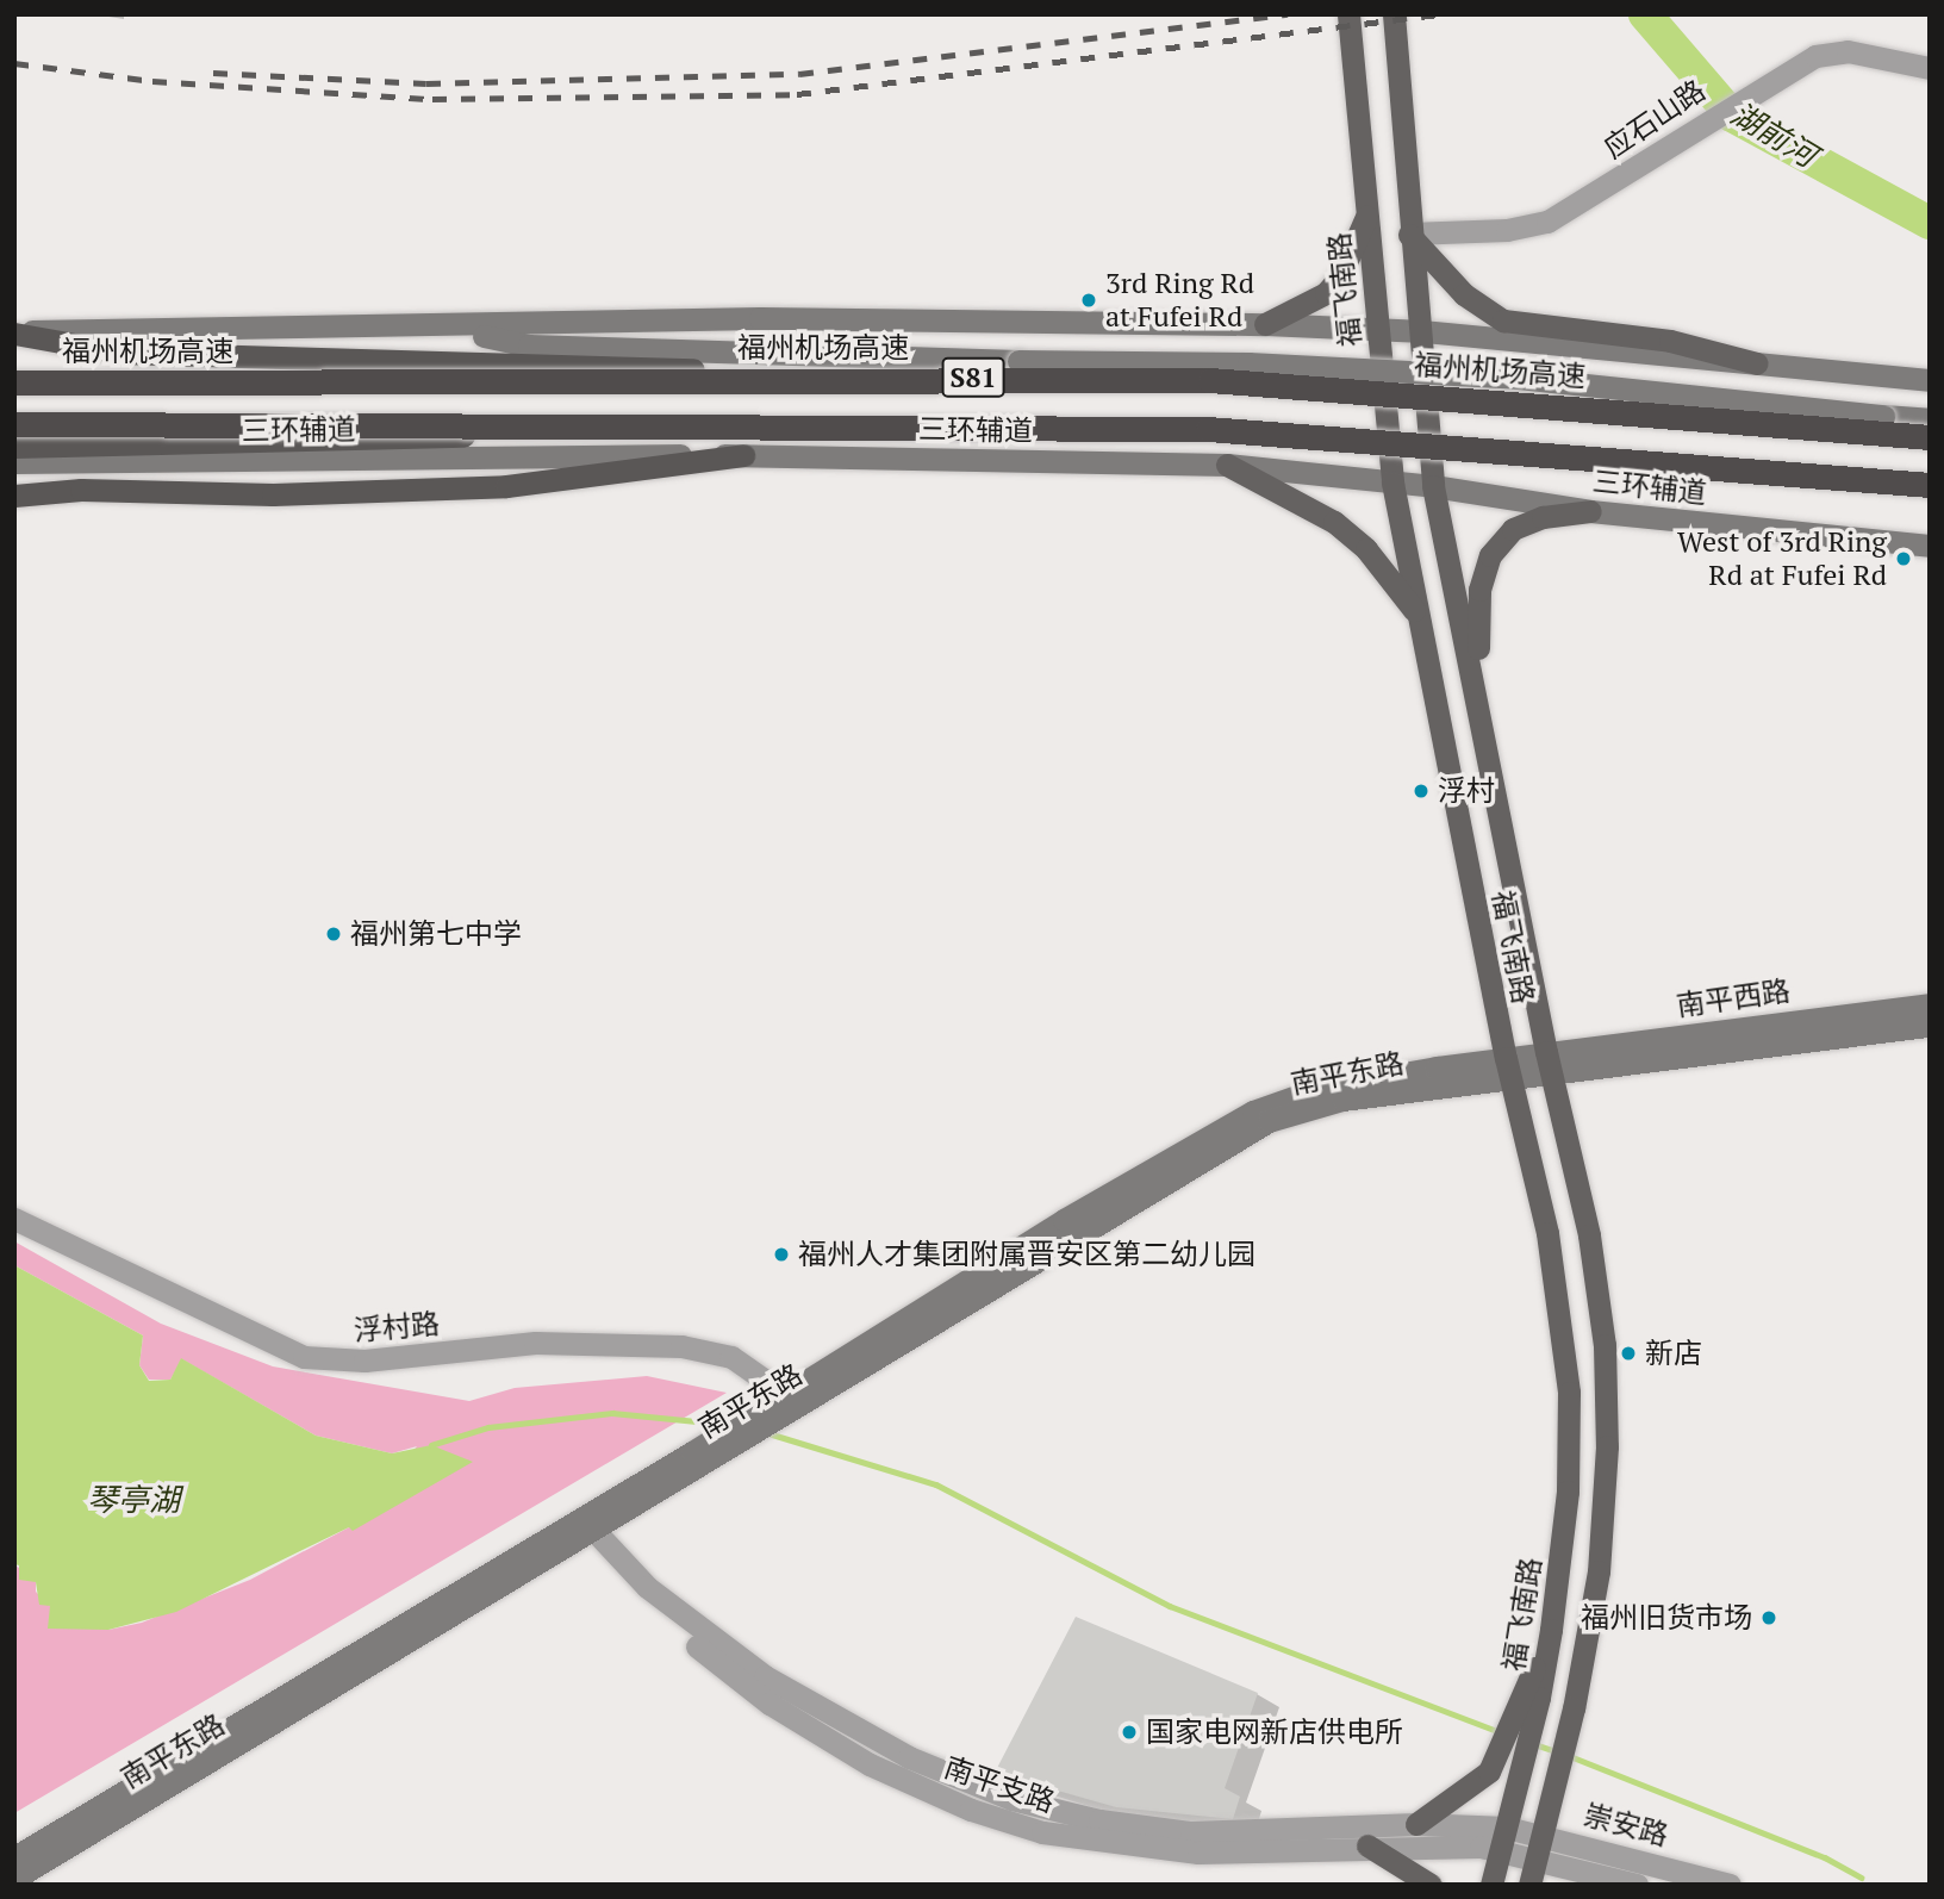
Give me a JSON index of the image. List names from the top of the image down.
{
  "streets": {
    "highway": ["福州机场高速", "S81"],
    "main road": [
      "福飞南路",
      "三环辅道",
      "南平西路",
      "南平东路"
    ],
    "street": [
      "应石山路",
      "浮村路",
      "南平支路",
      "崇安路"
    ]
  },
  "crossings": [
    ["应石山路", "福飞南路"],
    ["福飞南路", "三环辅道"],
    ["福飞南路", "南平西路"],
    ["福飞南路", "南平东路"],
    ["福飞南路", "南平支路"],
    ["福飞南路", "崇安路"],
    ["南平西路", "南平东路"],
    ["南平东路", "浮村路"],
    ["南平东路", "南平支路"],
    ["南平支路", "崇安路"]
  ],
  "water": ["湖前河", "琴亭湖"],
  "places": [
    "3rd Ring Rd at Fufei Rd",
    "West of 3rd Ring Rd at Fufei Rd",
    "浮村",
    "福州第七中学",
    "福州人才集团附属晋安区第二幼儿园",
    "新店",
    "福州旧货市场",
    "国家电网新店供电所"
  ]
}
